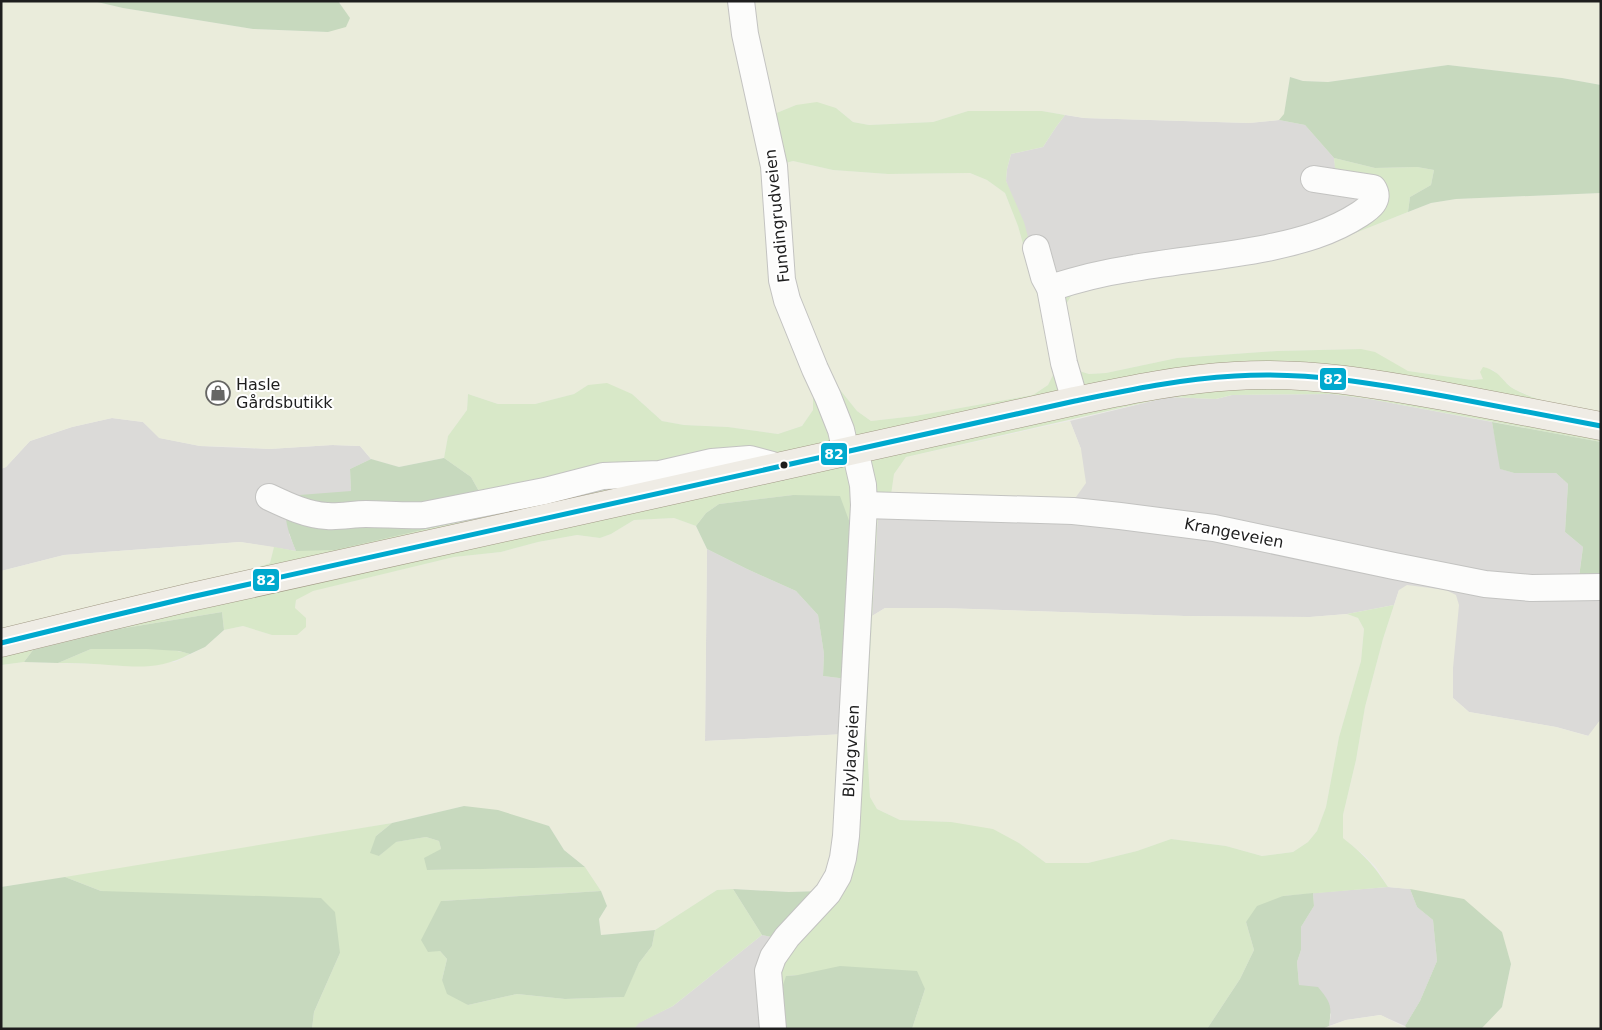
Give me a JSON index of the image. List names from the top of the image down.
{
  "streets": {
    "street": ["Fundingrudveien", "Krangeveien", "Blylagveien"]
  },
  "crossings": [
    ["Fundingrudveien", "Blylagveien"],
    ["Krangeveien", "Blylagveien"]
  ],
  "places": {
    "shop": ["Hasle Gårdsbutikk"]
  },
  "lines": ["transit line 82"]
}
